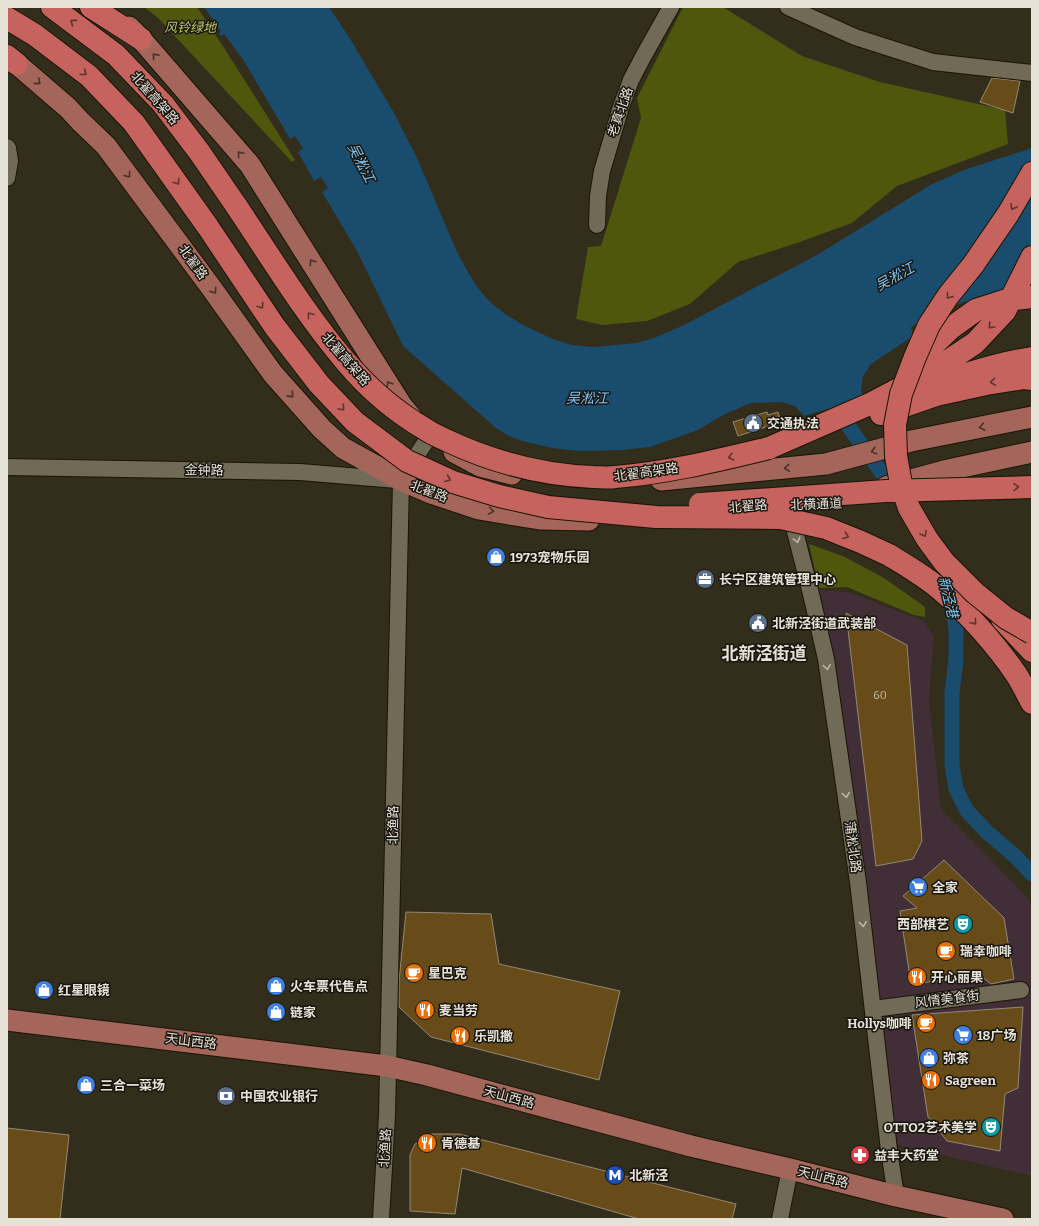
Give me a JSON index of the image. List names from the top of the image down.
{
  "streets": {
    "highway": ["北翟高架路", "北横通道"],
    "main road": ["北翟路", "天山西路"],
    "street": [
      "老真北路",
      "金钟路",
      "北渔路",
      "蒲淞北路",
      "风情美食街"
    ]
  },
  "crossings": [
    ["北翟路", "金钟路"],
    ["北翟路", "北渔路"],
    ["北翟路", "蒲淞北路"],
    ["金钟路", "北渔路"],
    ["北渔路", "天山西路"],
    ["蒲淞北路", "风情美食街"],
    ["蒲淞北路", "天山西路"]
  ],
  "one_way": ["蒲淞北路"],
  "districts": ["北新泾街道"],
  "water": ["吴淞江", "新泾港"],
  "parks": ["风铃绿地"],
  "places": {
    "public building": ["交通执法", "北新泾街道武装部"],
    "shop": [
      "1973宠物乐园",
      "火车票代售点",
      "红星眼镜",
      "链家",
      "弥茶",
      "三合一菜场"
    ],
    "office": ["长宁区建筑管理中心"],
    "supermarket": ["全家", "18广场"],
    "theatre": ["西部棋艺", "OTTO2艺术美学"],
    "cafe": ["瑞幸咖啡", "星巴克", "Hollys咖啡"],
    "restaurant": [
      "开心丽果",
      "麦当劳",
      "乐凯撒",
      "Sagreen",
      "肯德基"
    ],
    "bank": ["中国农业银行"],
    "pharmacy": ["益丰大药堂"],
    "metro station": ["北新泾"]
  },
  "house_numbers": ["60"]
}
